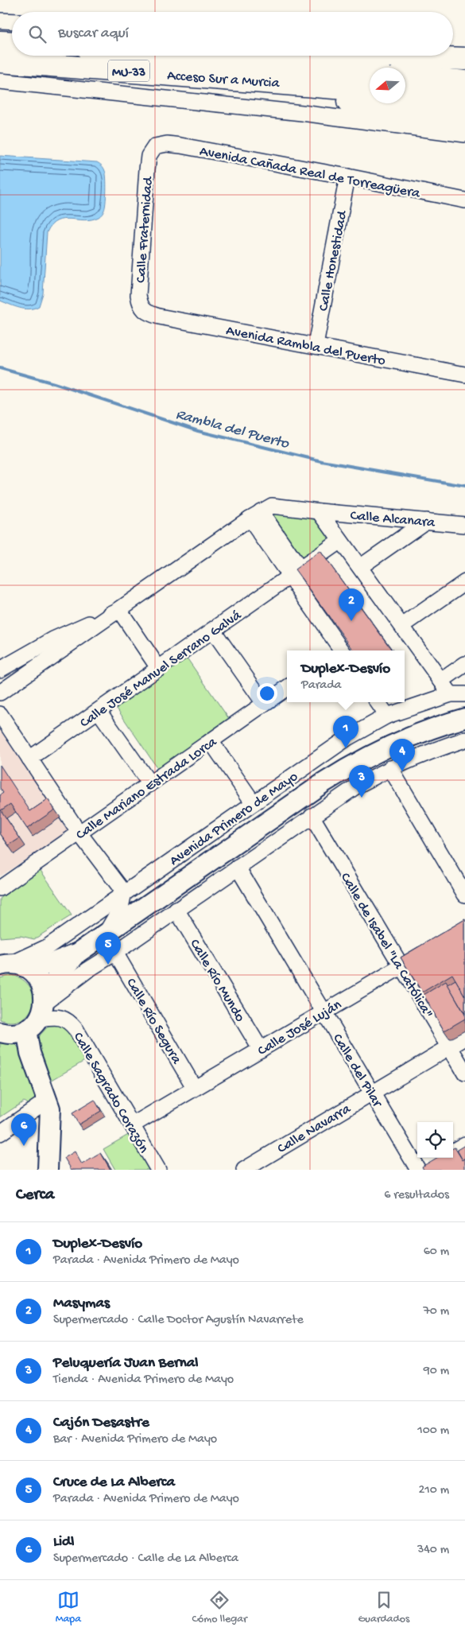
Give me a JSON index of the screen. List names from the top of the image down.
{
  "streets": {
    "highway": ["MU-33", "Acceso Sur a Murcia"],
    "main road": ["Avenida Primero de Mayo"],
    "street": [
      "Avenida Cañada Real de Torreagüera",
      "Calle Fraternidad",
      "Calle Honestidad",
      "Avenida Rambla del Puerto",
      "Calle Alcanara",
      "Calle José Manuel Serrano Galvá",
      "Calle Mariano Estrada Lorca",
      "Calle de Isabel \"La Católica\"",
      "Calle Río Mundo",
      "Calle Río Segura",
      "Calle José Luján",
      "Calle del Pilar",
      "Calle Sagrado Corazón",
      "Calle Navarra"
    ]
  },
  "crossings": [
    ["Avenida Cañada Real de Torreagüera", "Calle Fraternidad"],
    ["Avenida Cañada Real de Torreagüera", "Calle Honestidad"],
    ["Calle Fraternidad", "Avenida Rambla del Puerto"],
    ["Calle Honestidad", "Avenida Rambla del Puerto"],
    ["Avenida Primero de Mayo", "Calle Sagrado Corazón"],
    ["Calle de Isabel \"La Católica\"", "Calle José Luján"],
    ["Calle de Isabel \"La Católica\"", "Calle Navarra"],
    ["Calle Río Mundo", "Calle José Luján"],
    ["Calle Río Segura", "Calle José Luján"],
    ["Calle José Luján", "Calle del Pilar"],
    ["Calle José Luján", "Calle Sagrado Corazón"],
    ["Calle del Pilar", "Calle Navarra"]
  ],
  "water": ["Rambla del Puerto"],
  "north": "left",
  "page": {
    "search": "Buscar aquí",
    "pins": [
      "2",
      "1",
      "4",
      "3",
      "5",
      "6"
    ],
    "popup": ["Duplex-Desvío", "Parada"],
    "heading": ["Cerca", "6 resultados"],
    "list": [
      {
        "mark": "1",
        "name": "Duplex-Desvío",
        "note": "Parada · Avenida Primero de Mayo",
        "value": "60 m"
      },
      {
        "mark": "2",
        "name": "Masymas",
        "note": "Supermercado · Calle Doctor Agustín Navarrete",
        "value": "70 m"
      },
      {
        "mark": "3",
        "name": "Peluquería Juan Bernal",
        "note": "Tienda · Avenida Primero de Mayo",
        "value": "90 m"
      },
      {
        "mark": "4",
        "name": "Cajón Desastre",
        "note": "Bar · Avenida Primero de Mayo",
        "value": "100 m"
      },
      {
        "mark": "5",
        "name": "Cruce de La Alberca",
        "note": "Parada · Avenida Primero de Mayo",
        "value": "210 m"
      },
      {
        "mark": "6",
        "name": "Lidl",
        "note": "Supermercado · Calle de La Alberca",
        "value": "340 m"
      }
    ],
    "nav": ["Mapa", "Cómo llegar", "Guardados"]
  }
}
